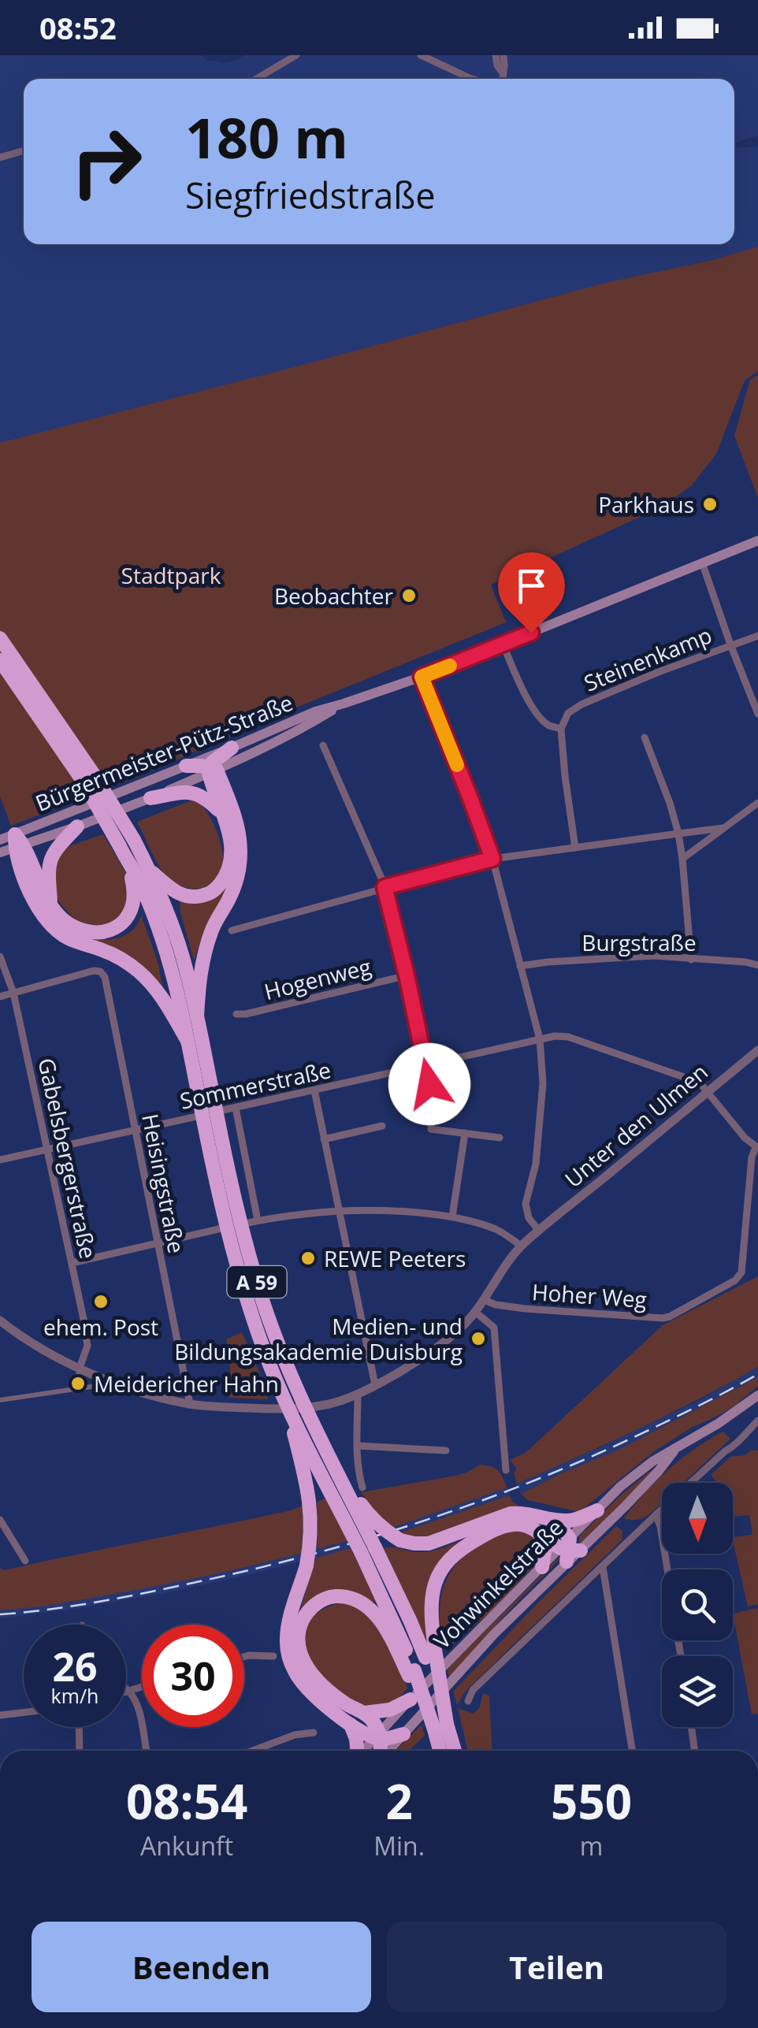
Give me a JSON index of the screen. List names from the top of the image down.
{
  "streets": {
    "highway": ["A 59"],
    "main road": ["Bürgermeister-Pütz-Straße", "Vohwinkelstraße"],
    "street": [
      "Steinenkamp",
      "Burgstraße",
      "Hogenweg",
      "Sommerstraße",
      "Unter den Ulmen",
      "Gabelsbergerstraße",
      "Heisingstraße",
      "Hoher Weg"
    ]
  },
  "crossings": [
    ["Sommerstraße", "Unter den Ulmen"],
    ["Sommerstraße", "Gabelsbergerstraße"],
    ["Sommerstraße", "Heisingstraße"],
    ["Unter den Ulmen", "Gabelsbergerstraße"],
    ["Unter den Ulmen", "Heisingstraße"],
    ["Unter den Ulmen", "Hoher Weg"],
    ["Gabelsbergerstraße", "Heisingstraße"]
  ],
  "parks": ["Stadtpark"],
  "places": [
    "Parkhaus",
    "Beobachter",
    "REWE Peeters",
    "ehem. Post",
    "Medien- und Bildungsakademie Duisburg",
    "Meidericher Hahn"
  ],
  "north": "bottom",
  "page": {
    "status": "08:52",
    "turn": ["180 m", "Siegfriedstraße"],
    "speed": "26 km/h",
    "limit": "30",
    "eta": [
      "08:54",
      "Ankunft",
      "2",
      "Min.",
      "550",
      "m"
    ],
    "buttons": ["Beenden", "Teilen"]
  }
}
